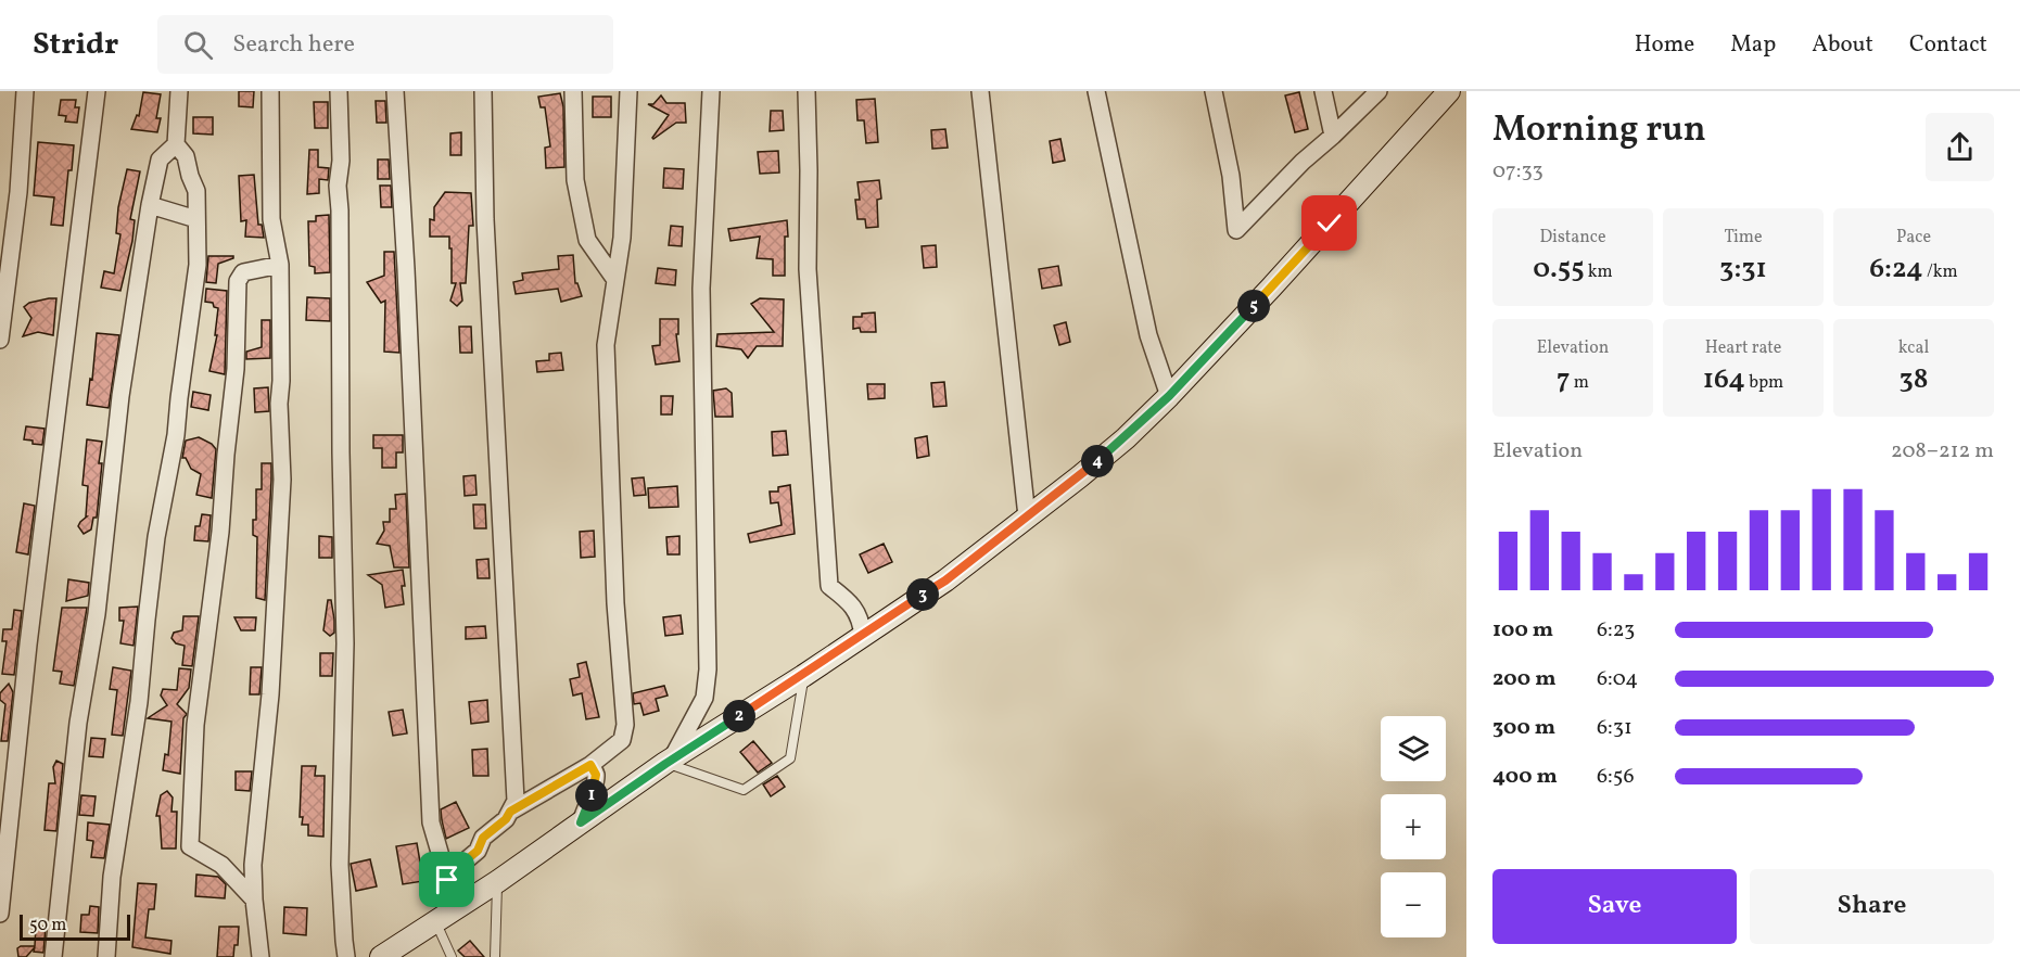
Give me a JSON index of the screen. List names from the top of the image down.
{
  "scale_bar": "50 m",
  "page": {
    "header": "Stridr",
    "search": "Search here",
    "nav": [
      "Home",
      "Map",
      "About",
      "Contact"
    ],
    "heading": ["Morning run", "07:33"],
    "stats": [
      ["Distance", "0.55 km"],
      ["Time", "3:31"],
      ["Pace", "6:24 /km"],
      ["Elevation", "7 m"],
      ["Heart rate", "164 bpm"],
      ["kcal", "38"]
    ],
    "pins": [
      "5",
      "4",
      "3",
      "2",
      "1"
    ],
    "chart": ["Elevation", "208–212 m"],
    "list": [
      {
        "name": "100 m",
        "note": "6:23"
      },
      {
        "name": "200 m",
        "note": "6:04"
      },
      {
        "name": "300 m",
        "note": "6:31"
      },
      {
        "name": "400 m",
        "note": "6:56"
      }
    ],
    "map_buttons": ["+", "−"],
    "buttons": ["Save", "Share"],
    "scale": "50 m"
  }
}
